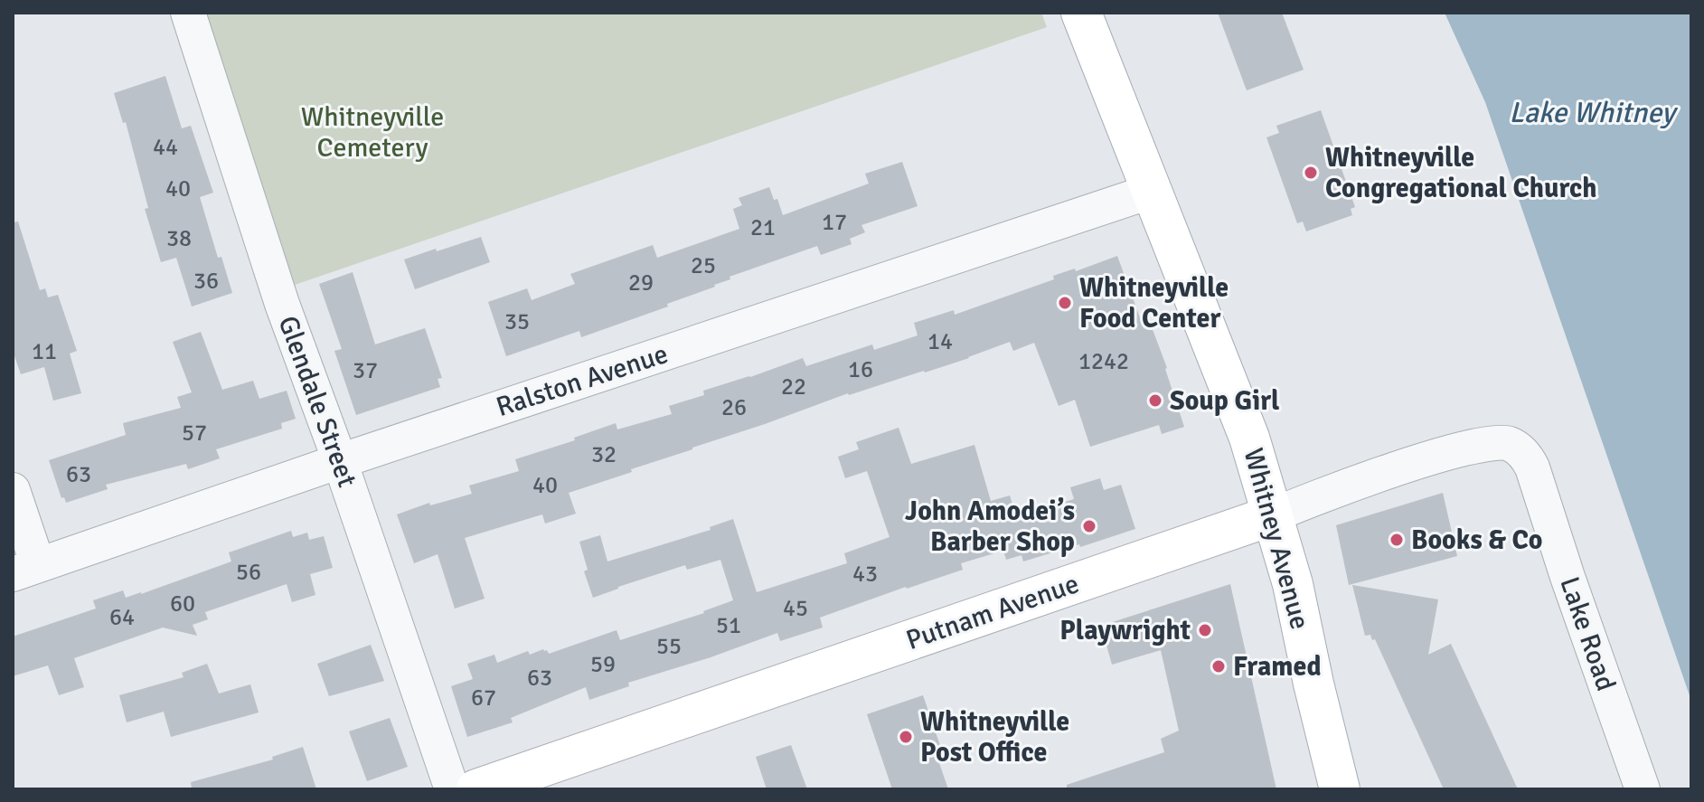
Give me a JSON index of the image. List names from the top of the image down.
{
  "streets": {
    "main road": ["Whitney Avenue", "Putnam Avenue"],
    "street": ["Ralston Avenue", "Glendale Street", "Lake Road"]
  },
  "crossings": [
    ["Ralston Avenue", "Glendale Street"],
    ["Ralston Avenue", "Whitney Avenue"],
    ["Whitney Avenue", "Putnam Avenue"],
    ["Putnam Avenue", "Lake Road"]
  ],
  "water": ["Lake Whitney"],
  "parks": ["Whitneyville Cemetery"],
  "places": [
    "Whitneyville Congregational Church",
    "Whitneyville Food Center",
    "Soup Girl",
    "John Amodei’s Barber Shop",
    "Books & Co",
    "Playwright",
    "Framed",
    "Whitneyville Post Office"
  ],
  "house_numbers": [
    "44",
    "40",
    "17",
    "21",
    "38",
    "25",
    "36",
    "29",
    "35",
    "14",
    "11",
    "1242",
    "16",
    "37",
    "22",
    "26",
    "57",
    "32",
    "63",
    "40",
    "56",
    "43",
    "60",
    "45",
    "64",
    "51",
    "55",
    "59",
    "63",
    "67"
  ]
}
